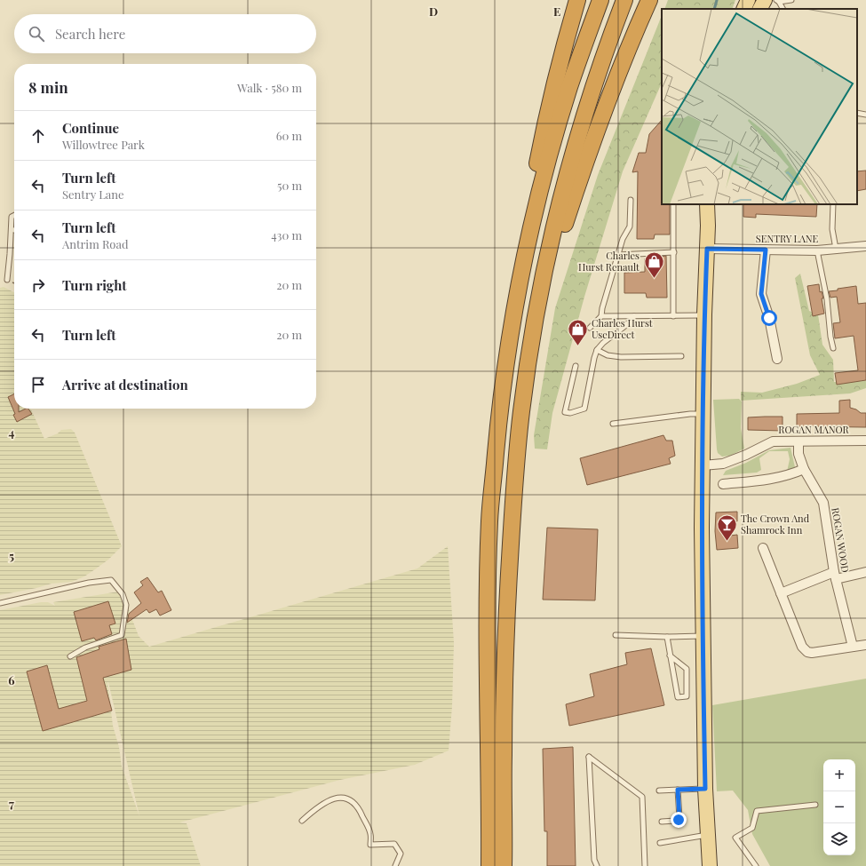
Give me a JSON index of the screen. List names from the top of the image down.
{
  "streets": {
    "street": ["SENTRY LANE", "ROGAN MANOR", "ROGAN WOOD"]
  },
  "crossings": [
    ["ROGAN MANOR", "ROGAN WOOD"]
  ],
  "places": {
    "shop": ["Charles Hurst Renault", "Charles Hurst UseDirect"],
    "bar": ["The Crown And Shamrock Inn"]
  },
  "page": {
    "search": "Search here",
    "heading": ["8 min", "Walk · 580 m"],
    "list": [
      ["Continue", "Willowtree Park", "60 m"],
      ["Turn left", "Sentry Lane", "50 m"],
      ["Turn left", "Antrim Road", "430 m"],
      ["Turn right", "20 m"],
      ["Turn left", "20 m"],
      "Arrive at destination"
    ],
    "map_buttons": ["+", "−"]
  },
  "grid": {
    "columns": ["D", "E"],
    "rows": [
      "4",
      "5",
      "6",
      "7"
    ]
  }
}
